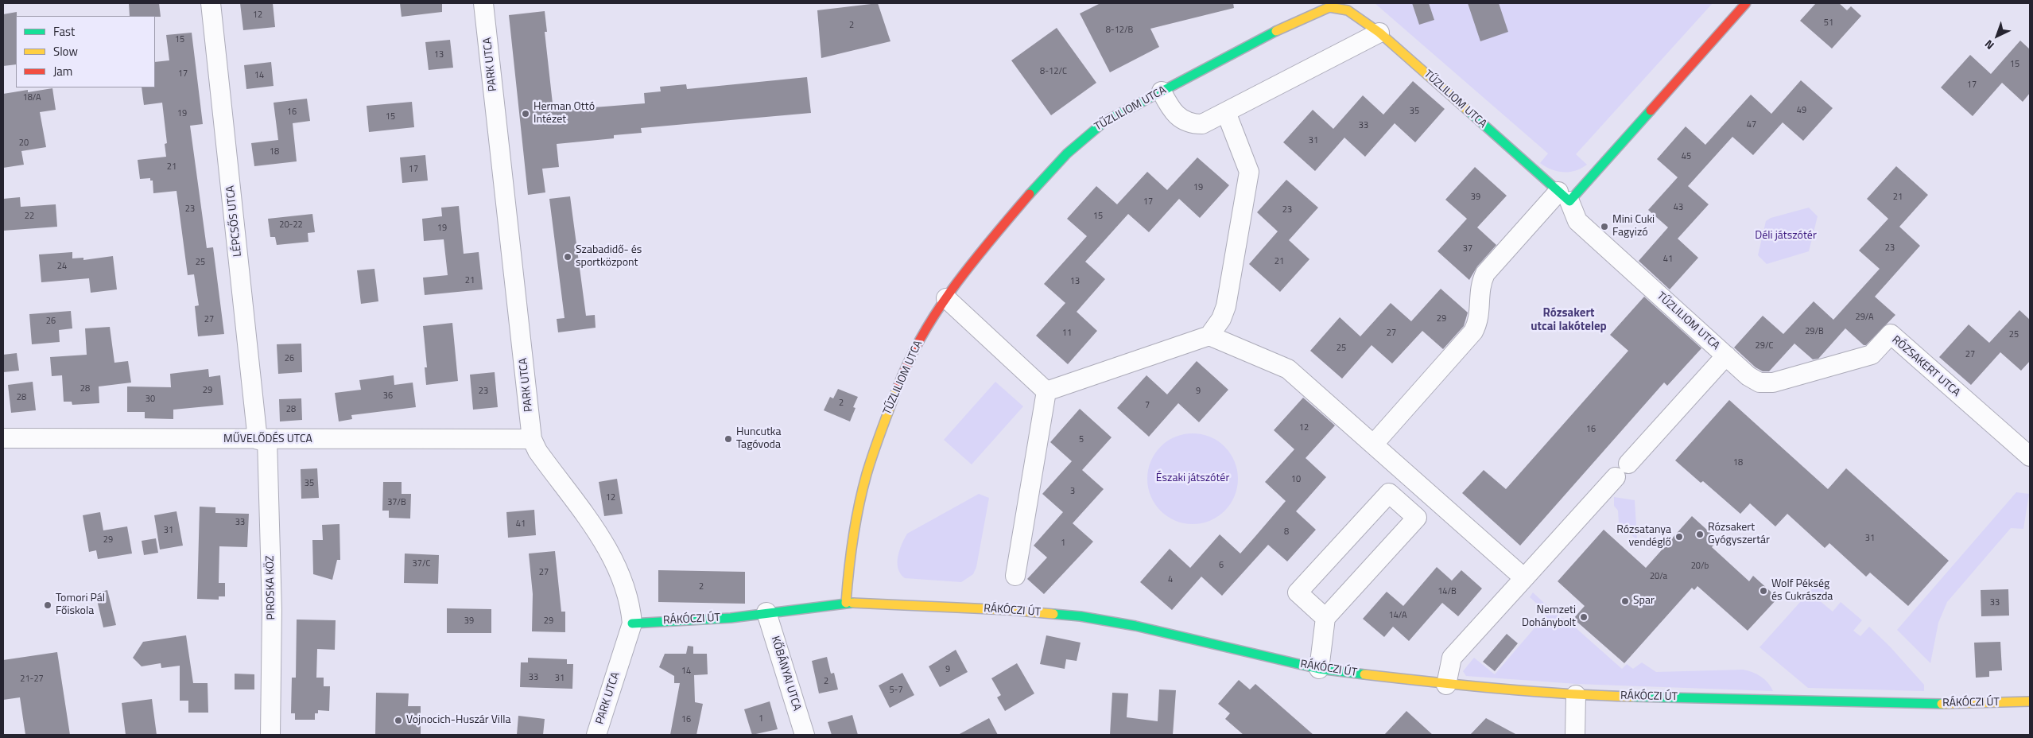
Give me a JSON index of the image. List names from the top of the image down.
{
  "streets": {
    "street": [
      "PARK UTCA",
      "TŰZLILIOM UTCA",
      "LÉPCSŐS UTCA",
      "RÓZSAKERT UTCA",
      "MŰVELŐDÉS UTCA",
      "PIROSKA KÖZ",
      "RÁKÓCZI ÚT",
      "KŐBÁNYAI UTCA"
    ]
  },
  "crossings": [
    ["PARK UTCA", "MŰVELŐDÉS UTCA"],
    ["PARK UTCA", "RÁKÓCZI ÚT"],
    ["TŰZLILIOM UTCA", "RÓZSAKERT UTCA"],
    ["TŰZLILIOM UTCA", "RÁKÓCZI ÚT"],
    ["LÉPCSŐS UTCA", "MŰVELŐDÉS UTCA"],
    ["LÉPCSŐS UTCA", "PIROSKA KÖZ"],
    ["MŰVELŐDÉS UTCA", "PIROSKA KÖZ"],
    ["RÁKÓCZI ÚT", "KŐBÁNYAI UTCA"]
  ],
  "districts": ["Rózsakert utcai lakótelep"],
  "parks": ["Déli játszótér", "Északi játszótér"],
  "places": [
    "Herman Ottó Intézet",
    "Mini Cuki Fagyizó",
    "Szabadidő- és sportközpont",
    "Huncutka Tagóvoda",
    "Rózsakert Gyógyszertár",
    "Rózsatanya vendéglő",
    "Wolf Pékség és Cukrászda",
    "Spar",
    "Tomori Pál Főiskola",
    "Nemzeti Dohánybolt",
    "Vojnocich-Huszár Villa"
  ],
  "house_numbers": [
    "12",
    "51",
    "2",
    "8-12/B",
    "15",
    "13",
    "15",
    "8-12/C",
    "17",
    "14",
    "17",
    "18/A",
    "49",
    "35",
    "16",
    "19",
    "15",
    "47",
    "33",
    "31",
    "20",
    "18",
    "45",
    "21",
    "17",
    "19",
    "39",
    "21",
    "17",
    "43",
    "23",
    "23",
    "22",
    "15",
    "20-22",
    "19",
    "23",
    "37",
    "41",
    "21",
    "25",
    "24",
    "21",
    "13",
    "29/A",
    "29",
    "27",
    "26",
    "29/B",
    "11",
    "27",
    "25",
    "29/C",
    "25",
    "27",
    "26",
    "28",
    "29",
    "23",
    "9",
    "36",
    "28",
    "30",
    "2",
    "7",
    "28",
    "12",
    "16",
    "5",
    "18",
    "10",
    "35",
    "3",
    "12",
    "37/B",
    "33",
    "41",
    "31",
    "8",
    "31",
    "29",
    "1",
    "37/C",
    "6",
    "20/b",
    "27",
    "20/a",
    "4",
    "2",
    "14/B",
    "33",
    "14/A",
    "39",
    "29",
    "9",
    "14",
    "33",
    "31",
    "21-27",
    "2",
    "5-7",
    "1",
    "16"
  ],
  "legend": ["Fast", "Slow", "Jam"],
  "north": "bottom left"
}
